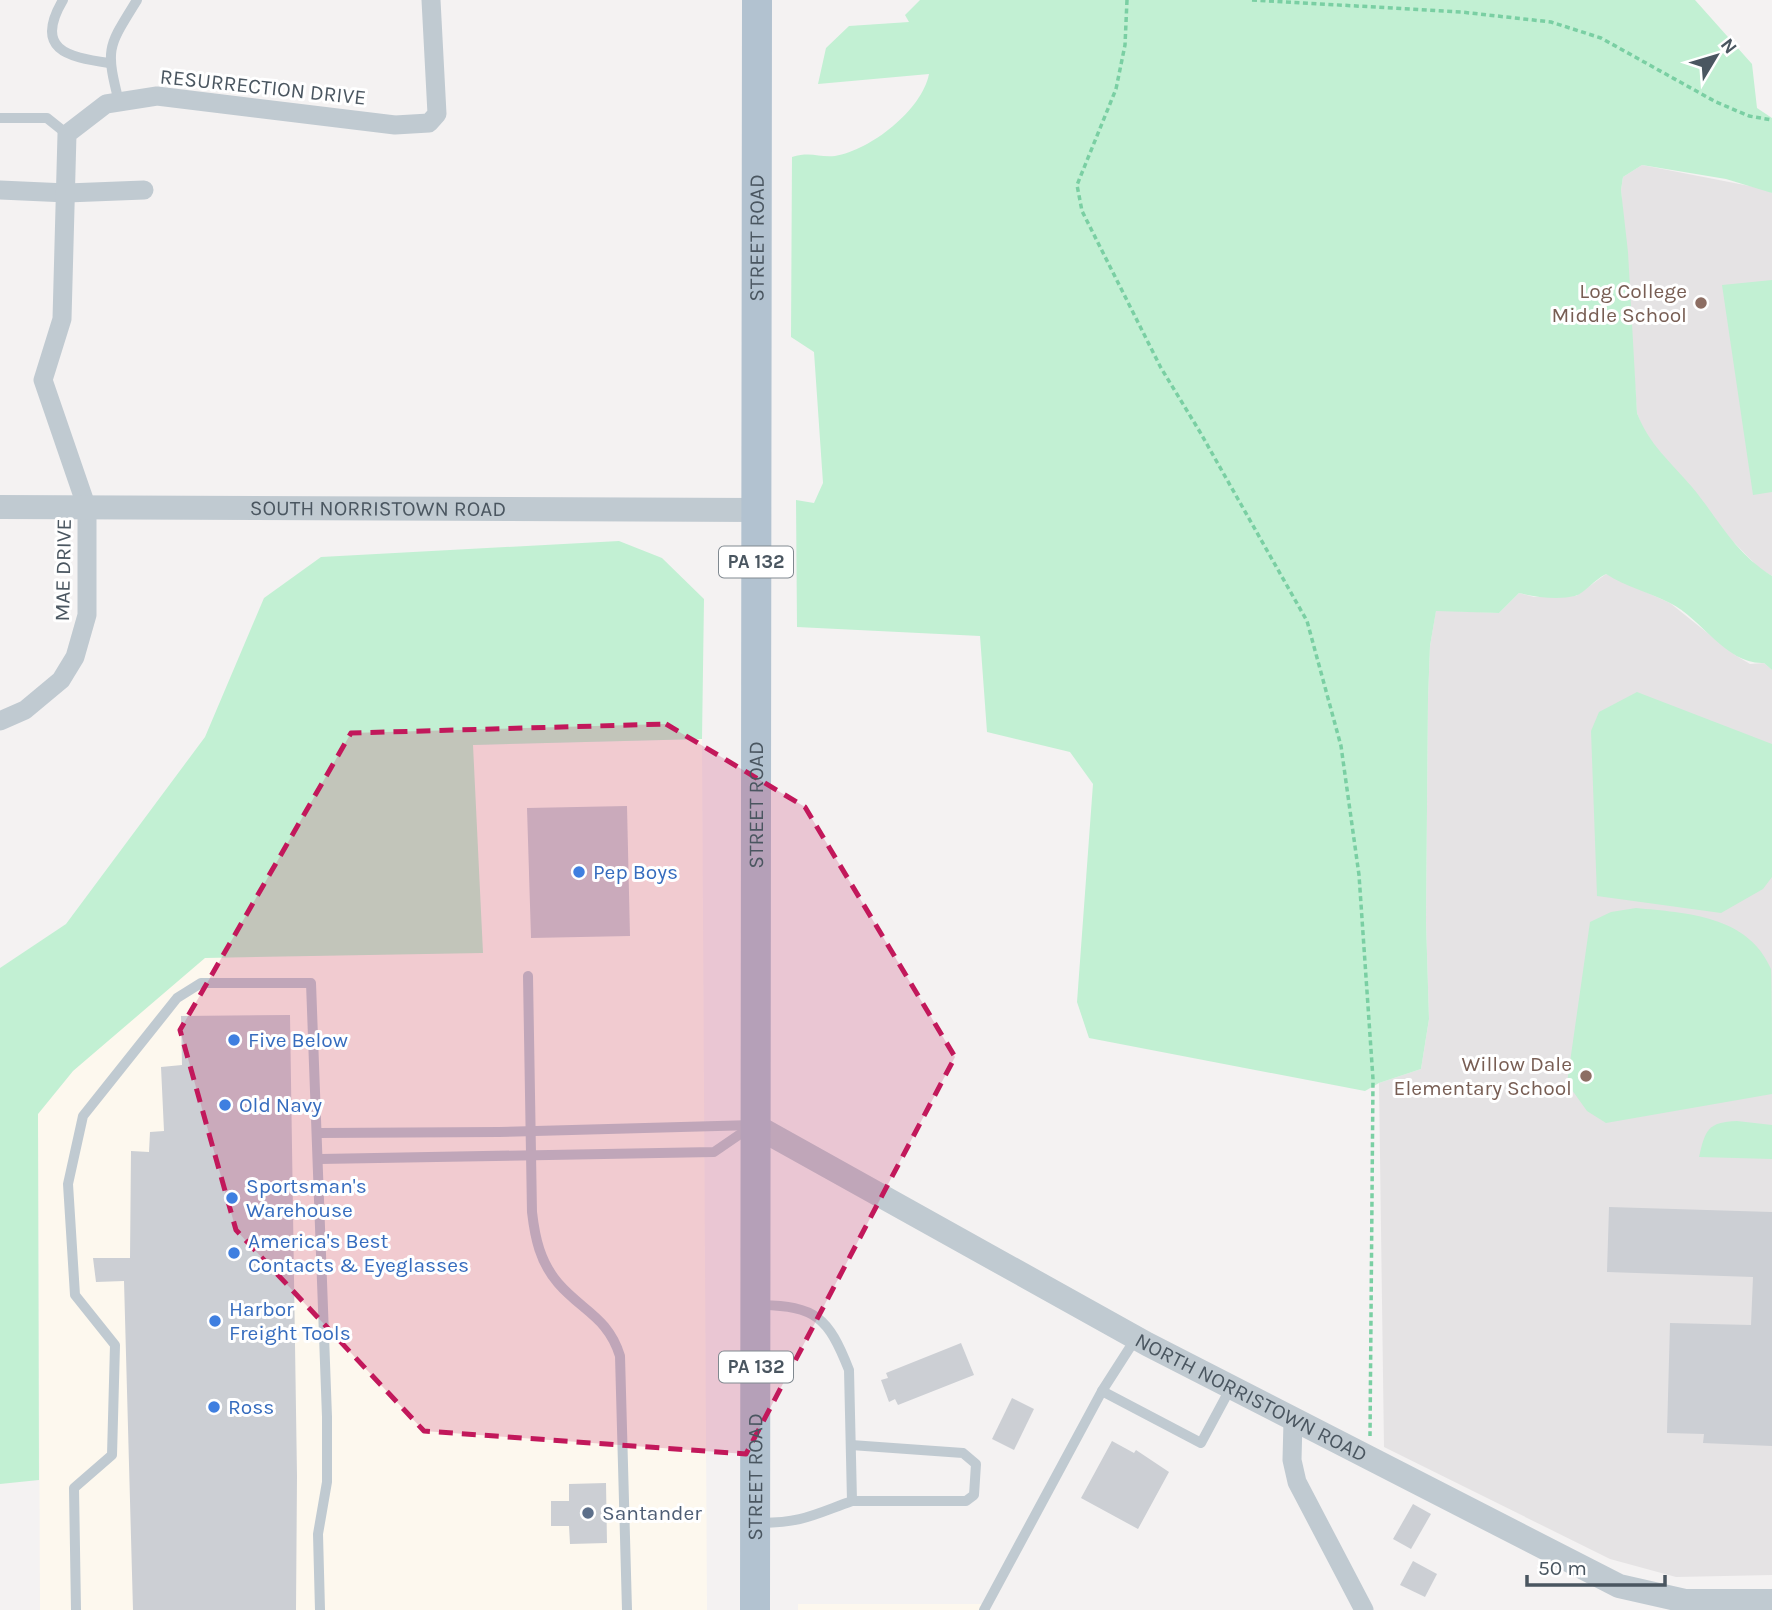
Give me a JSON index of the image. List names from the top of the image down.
{
  "streets": {
    "main road": ["STREET ROAD", "PA 132"],
    "street": [
      "RESURRECTION DRIVE",
      "SOUTH NORRISTOWN ROAD",
      "MAE DRIVE",
      "NORTH NORRISTOWN ROAD"
    ]
  },
  "crossings": [
    ["STREET ROAD", "SOUTH NORRISTOWN ROAD"],
    ["STREET ROAD", "NORTH NORRISTOWN ROAD"],
    ["SOUTH NORRISTOWN ROAD", "MAE DRIVE"]
  ],
  "places": [
    "Log College Middle School",
    "Pep Boys",
    "Five Below",
    "Willow Dale Elementary School",
    "Old Navy",
    "Sportsman's Warehouse",
    "America's Best Contacts & Eyeglasses",
    "Harbor Freight Tools",
    "Ross",
    "Santander"
  ],
  "scale_bar": "50 m",
  "north": "top right"
}
